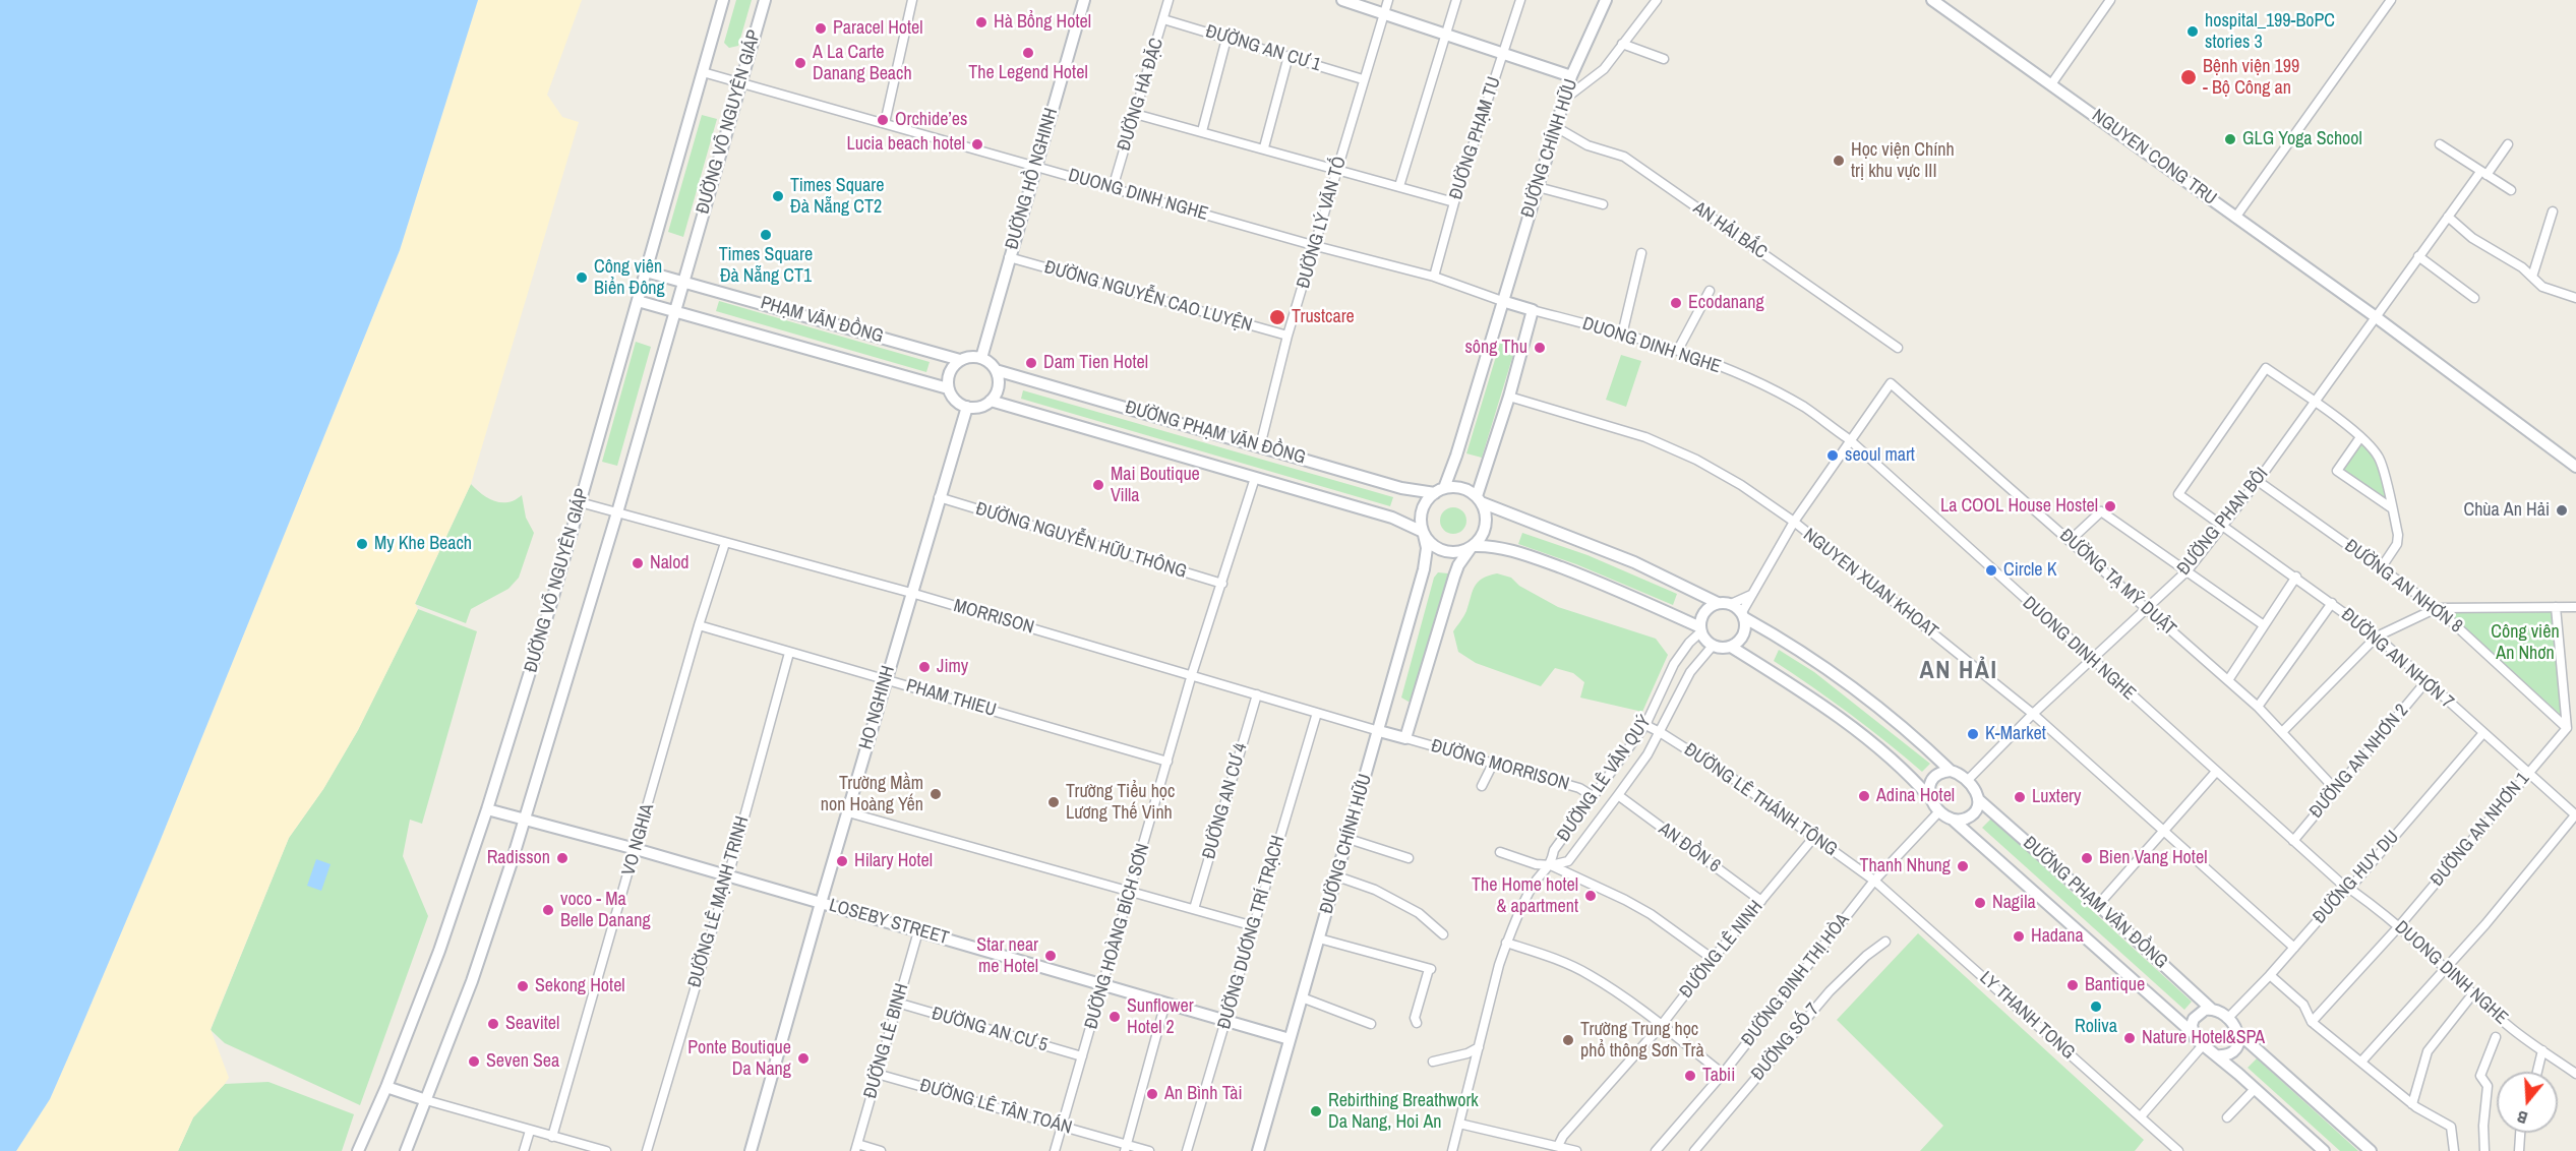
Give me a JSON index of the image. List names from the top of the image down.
{
  "streets": {
    "main road": [
      "ĐƯỜNG VÕ NGUYÊN GIÁP",
      "ĐƯỜNG CHÍNH HỮU",
      "NGUYEN CONG TRU",
      "ĐƯỜNG HỒ NGHINH",
      "PHẠM VĂN ĐỒNG",
      "ĐƯỜNG PHẠM VĂN ĐỒNG",
      "MORRISON",
      "HO NGHINH",
      "LOSEBY STREET"
    ],
    "street": [
      "ĐƯỜNG AN CƯ 1",
      "ĐƯỜNG HÀ ĐẶC",
      "ĐƯỜNG PHẠM TU",
      "DUONG DINH NGHE",
      "ĐƯỜNG LÝ VĂN TỐ",
      "AN HẢI BẮC",
      "ĐƯỜNG NGUYỄN CAO LUYỆN",
      "ĐƯỜNG PHAN BÔI",
      "ĐƯỜNG NGUYỄN HỮU THÔNG",
      "ĐƯỜNG TẠ MỸ DUẬT",
      "NGUYEN XUAN KHOAT",
      "ĐƯỜNG AN NHƠN 8",
      "ĐƯỜNG AN NHƠN 7",
      "PHAM THIEU",
      "ĐƯỜNG AN NHƠN 2",
      "ĐƯỜNG MORRISON",
      "ĐƯỜNG LÊ VĂN QUÝ",
      "ĐƯỜNG LÊ THÁNH TÔNG",
      "ĐƯỜNG AN CƯ 4",
      "ĐƯỜNG AN NHƠN 1",
      "VO NGHIA",
      "AN ĐỒN 6",
      "ĐƯỜNG HUY DU",
      "ĐƯỜNG LÊ MẠNH TRINH",
      "ĐƯỜNG DƯƠNG TRÍ TRẠCH",
      "ĐƯỜNG HOÀNG BÍCH SƠN",
      "ĐƯỜNG LÊ NINH",
      "ĐƯỜNG ĐINH THỊ HÒA",
      "LY THANH TONG",
      "ĐƯỜNG AN CƯ 5",
      "ĐƯỜNG LÊ BINH",
      "ĐƯỜNG SỐ 7",
      "ĐƯỜNG LÊ TÂN TOÁN"
    ]
  },
  "crossings": [
    ["ĐƯỜNG AN CƯ 1", "ĐƯỜNG HÀ ĐẶC"],
    ["ĐƯỜNG AN CƯ 1", "ĐƯỜNG LÝ VĂN TỐ"],
    ["ĐƯỜNG HÀ ĐẶC", "DUONG DINH NGHE"],
    ["ĐƯỜNG VÕ NGUYÊN GIÁP", "DUONG DINH NGHE"],
    ["ĐƯỜNG VÕ NGUYÊN GIÁP", "PHẠM VĂN ĐỒNG"],
    ["ĐƯỜNG VÕ NGUYÊN GIÁP", "MORRISON"],
    ["ĐƯỜNG VÕ NGUYÊN GIÁP", "LOSEBY STREET"],
    ["ĐƯỜNG PHẠM TU", "DUONG DINH NGHE"],
    ["ĐƯỜNG CHÍNH HỮU", "DUONG DINH NGHE"],
    ["ĐƯỜNG CHÍNH HỮU", "AN HẢI BẮC"],
    ["ĐƯỜNG CHÍNH HỮU", "ĐƯỜNG PHẠM VĂN ĐỒNG"],
    ["ĐƯỜNG CHÍNH HỮU", "MORRISON"],
    ["ĐƯỜNG CHÍNH HỮU", "LOSEBY STREET"],
    ["NGUYEN CONG TRU", "ĐƯỜNG PHAN BÔI"],
    ["ĐƯỜNG HỒ NGHINH", "DUONG DINH NGHE"],
    ["ĐƯỜNG HỒ NGHINH", "ĐƯỜNG NGUYỄN CAO LUYỆN"],
    ["ĐƯỜNG HỒ NGHINH", "PHẠM VĂN ĐỒNG"],
    ["ĐƯỜNG HỒ NGHINH", "ĐƯỜNG PHẠM VĂN ĐỒNG"],
    ["ĐƯỜNG HỒ NGHINH", "HO NGHINH"],
    ["DUONG DINH NGHE", "ĐƯỜNG LÝ VĂN TỐ"],
    ["DUONG DINH NGHE", "ĐƯỜNG PHAN BÔI"],
    ["DUONG DINH NGHE", "ĐƯỜNG TẠ MỸ DUẬT"],
    ["DUONG DINH NGHE", "ĐƯỜNG AN NHƠN 2"],
    ["DUONG DINH NGHE", "ĐƯỜNG AN NHƠN 1"],
    ["DUONG DINH NGHE", "ĐƯỜNG HUY DU"],
    ["ĐƯỜNG LÝ VĂN TỐ", "ĐƯỜNG NGUYỄN CAO LUYỆN"],
    ["ĐƯỜNG LÝ VĂN TỐ", "ĐƯỜNG PHẠM VĂN ĐỒNG"],
    ["PHẠM VĂN ĐỒNG", "ĐƯỜNG PHẠM VĂN ĐỒNG"],
    ["PHẠM VĂN ĐỒNG", "HO NGHINH"],
    ["ĐƯỜNG PHẠM VĂN ĐỒNG", "ĐƯỜNG PHAN BÔI"],
    ["ĐƯỜNG PHẠM VĂN ĐỒNG", "HO NGHINH"],
    ["ĐƯỜNG PHẠM VĂN ĐỒNG", "ĐƯỜNG HUY DU"],
    ["ĐƯỜNG PHẠM VĂN ĐỒNG", "ĐƯỜNG HOÀNG BÍCH SƠN"],
    ["ĐƯỜNG PHẠM VĂN ĐỒNG", "ĐƯỜNG ĐINH THỊ HÒA"],
    ["ĐƯỜNG PHAN BÔI", "ĐƯỜNG TẠ MỸ DUẬT"],
    ["ĐƯỜNG PHAN BÔI", "NGUYEN XUAN KHOAT"],
    ["ĐƯỜNG PHAN BÔI", "ĐƯỜNG AN NHƠN 8"],
    ["ĐƯỜNG PHAN BÔI", "ĐƯỜNG AN NHƠN 7"],
    ["ĐƯỜNG PHAN BÔI", "ĐƯỜNG ĐINH THỊ HÒA"],
    ["ĐƯỜNG NGUYỄN HỮU THÔNG", "HO NGHINH"],
    ["ĐƯỜNG NGUYỄN HỮU THÔNG", "ĐƯỜNG HOÀNG BÍCH SƠN"],
    ["ĐƯỜNG TẠ MỸ DUẬT", "ĐƯỜNG AN NHƠN 2"],
    ["NGUYEN XUAN KHOAT", "ĐƯỜNG HUY DU"],
    ["ĐƯỜNG AN NHƠN 8", "ĐƯỜNG AN NHƠN 1"],
    ["MORRISON", "HO NGHINH"],
    ["MORRISON", "ĐƯỜNG MORRISON"],
    ["MORRISON", "ĐƯỜNG AN CƯ 4"],
    ["MORRISON", "VO NGHIA"],
    ["MORRISON", "ĐƯỜNG DƯƠNG TRÍ TRẠCH"],
    ["MORRISON", "ĐƯỜNG HOÀNG BÍCH SƠN"],
    ["ĐƯỜNG AN NHƠN 7", "ĐƯỜNG AN NHƠN 2"],
    ["ĐƯỜNG AN NHƠN 7", "ĐƯỜNG AN NHƠN 1"],
    ["ĐƯỜNG AN NHƠN 7", "ĐƯỜNG HUY DU"],
    ["PHAM THIEU", "HO NGHINH"],
    ["PHAM THIEU", "VO NGHIA"],
    ["PHAM THIEU", "ĐƯỜNG LÊ MẠNH TRINH"],
    ["PHAM THIEU", "ĐƯỜNG HOÀNG BÍCH SƠN"],
    ["HO NGHINH", "LOSEBY STREET"],
    ["ĐƯỜNG MORRISON", "ĐƯỜNG LÊ VĂN QUÝ"],
    ["ĐƯỜNG LÊ VĂN QUÝ", "ĐƯỜNG LÊ THÁNH TÔNG"],
    ["ĐƯỜNG LÊ VĂN QUÝ", "AN ĐỒN 6"],
    ["ĐƯỜNG LÊ THÁNH TÔNG", "ĐƯỜNG LÊ NINH"],
    ["ĐƯỜNG LÊ THÁNH TÔNG", "ĐƯỜNG ĐINH THỊ HÒA"],
    ["ĐƯỜNG LÊ THÁNH TÔNG", "LY THANH TONG"],
    ["VO NGHIA", "LOSEBY STREET"],
    ["AN ĐỒN 6", "ĐƯỜNG LÊ NINH"],
    ["ĐƯỜNG LÊ MẠNH TRINH", "LOSEBY STREET"],
    ["LOSEBY STREET", "ĐƯỜNG DƯƠNG TRÍ TRẠCH"],
    ["LOSEBY STREET", "ĐƯỜNG HOÀNG BÍCH SƠN"],
    ["LOSEBY STREET", "ĐƯỜNG LÊ BINH"],
    ["ĐƯỜNG HOÀNG BÍCH SƠN", "ĐƯỜNG AN CƯ 5"],
    ["ĐƯỜNG HOÀNG BÍCH SƠN", "ĐƯỜNG LÊ TÂN TOÁN"],
    ["ĐƯỜNG ĐINH THỊ HÒA", "LY THANH TONG"],
    ["ĐƯỜNG AN CƯ 5", "ĐƯỜNG LÊ BINH"],
    ["ĐƯỜNG LÊ BINH", "ĐƯỜNG LÊ TÂN TOÁN"]
  ],
  "districts": ["AN HẢI"],
  "parks": ["Công viên An Nhơn"],
  "places": [
    "Hà Bổng Hotel",
    "Paracel Hotel",
    "hospital_199-BoPC stories 3",
    "The Legend Hotel",
    "A La Carte Danang Beach",
    "Bệnh viện 199 - Bộ Công an",
    "Orchide’es",
    "GLG Yoga School",
    "Lucia beach hotel",
    "Học viện Chính trị khu vực III",
    "Times Square Đà Nẵng CT2",
    "Times Square Đà Nẵng CT1",
    "Công viên Biển Đông",
    "Ecodanang",
    "Trustcare",
    "sông Thu",
    "Dam Tien Hotel",
    "seoul mart",
    "Mai Boutique Villa",
    "La COOL House Hostel",
    "Chùa An Hải",
    "My Khe Beach",
    "Nalod",
    "Circle K",
    "Jimy",
    "K-Market",
    "Trường Mầm non Hoàng Yến",
    "Adina Hotel",
    "Luxtery",
    "Trường Tiểu học Lương Thế Vinh",
    "Radisson",
    "Bien Vang Hotel",
    "Hilary Hotel",
    "Thanh Nhung",
    "The Home hotel & apartment",
    "Nagila",
    "voco - Ma Belle Danang",
    "Hadana",
    "Star near me Hotel",
    "Bantique",
    "Sekong Hotel",
    "Roliva",
    "Sunflower Hotel 2",
    "Seavitel",
    "Nature Hotel&SPA",
    "Trường Trung học phổ thông Sơn Trà",
    "Ponte Boutique Da Nang",
    "Seven Sea",
    "Tabii",
    "An Bình Tài",
    "Rebirthing Breathwork Da Nang, Hoi An"
  ],
  "north": "bottom"
}
